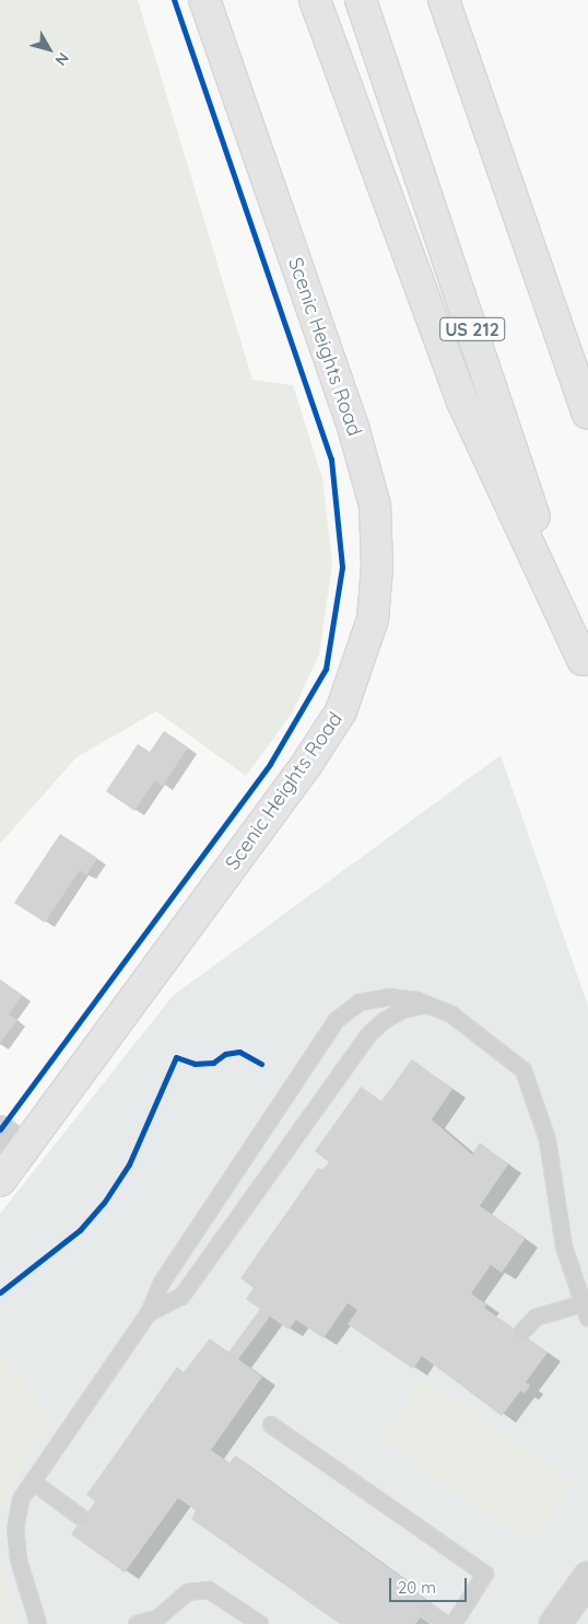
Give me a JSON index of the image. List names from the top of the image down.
{
  "streets": {
    "main road": ["US 212", "Scenic Heights Road"]
  },
  "scale_bar": "20 m",
  "north": "bottom right"
}
